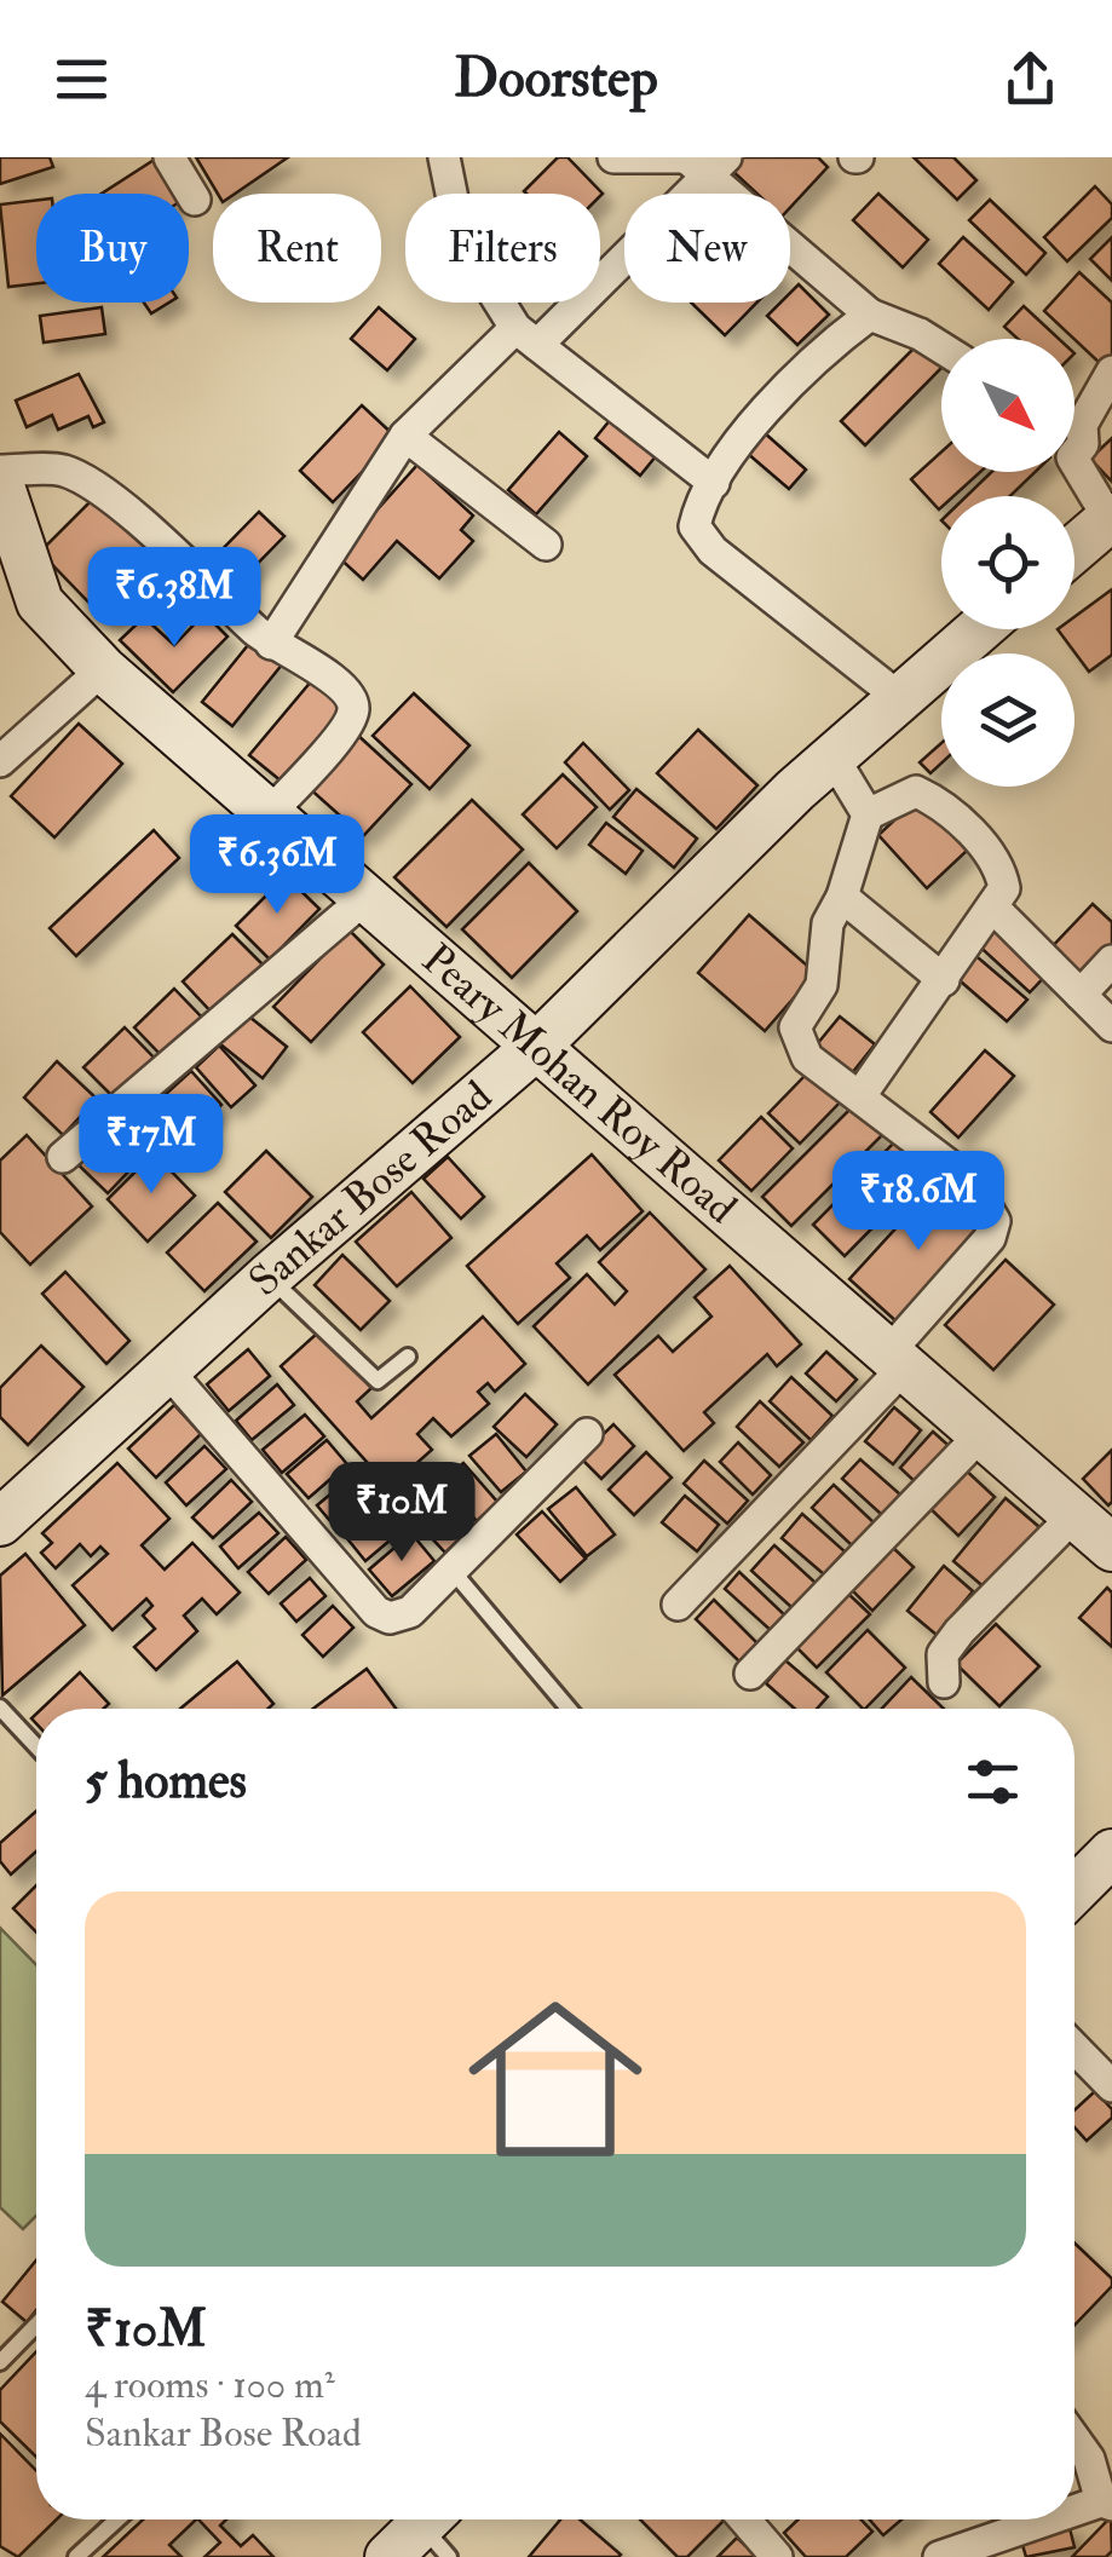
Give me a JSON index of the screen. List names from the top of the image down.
{
  "streets": {
    "street": ["Peary Mohan Roy Road", "Sankar Bose Road"]
  },
  "crossings": [
    ["Peary Mohan Roy Road", "Sankar Bose Road"]
  ],
  "north": "bottom right",
  "page": {
    "header": "Doorstep",
    "chip": [
      "Buy",
      "Rent",
      "Filters",
      "New"
    ],
    "price": [
      "₹6.38M",
      "₹6.36M",
      "₹17M",
      "₹18.6M",
      "₹10M"
    ],
    "heading": "5 homes",
    "list": [
      {
        "name": "₹10M",
        "note": "4 rooms · 100 m² · Sankar Bose Road"
      }
    ]
  }
}
